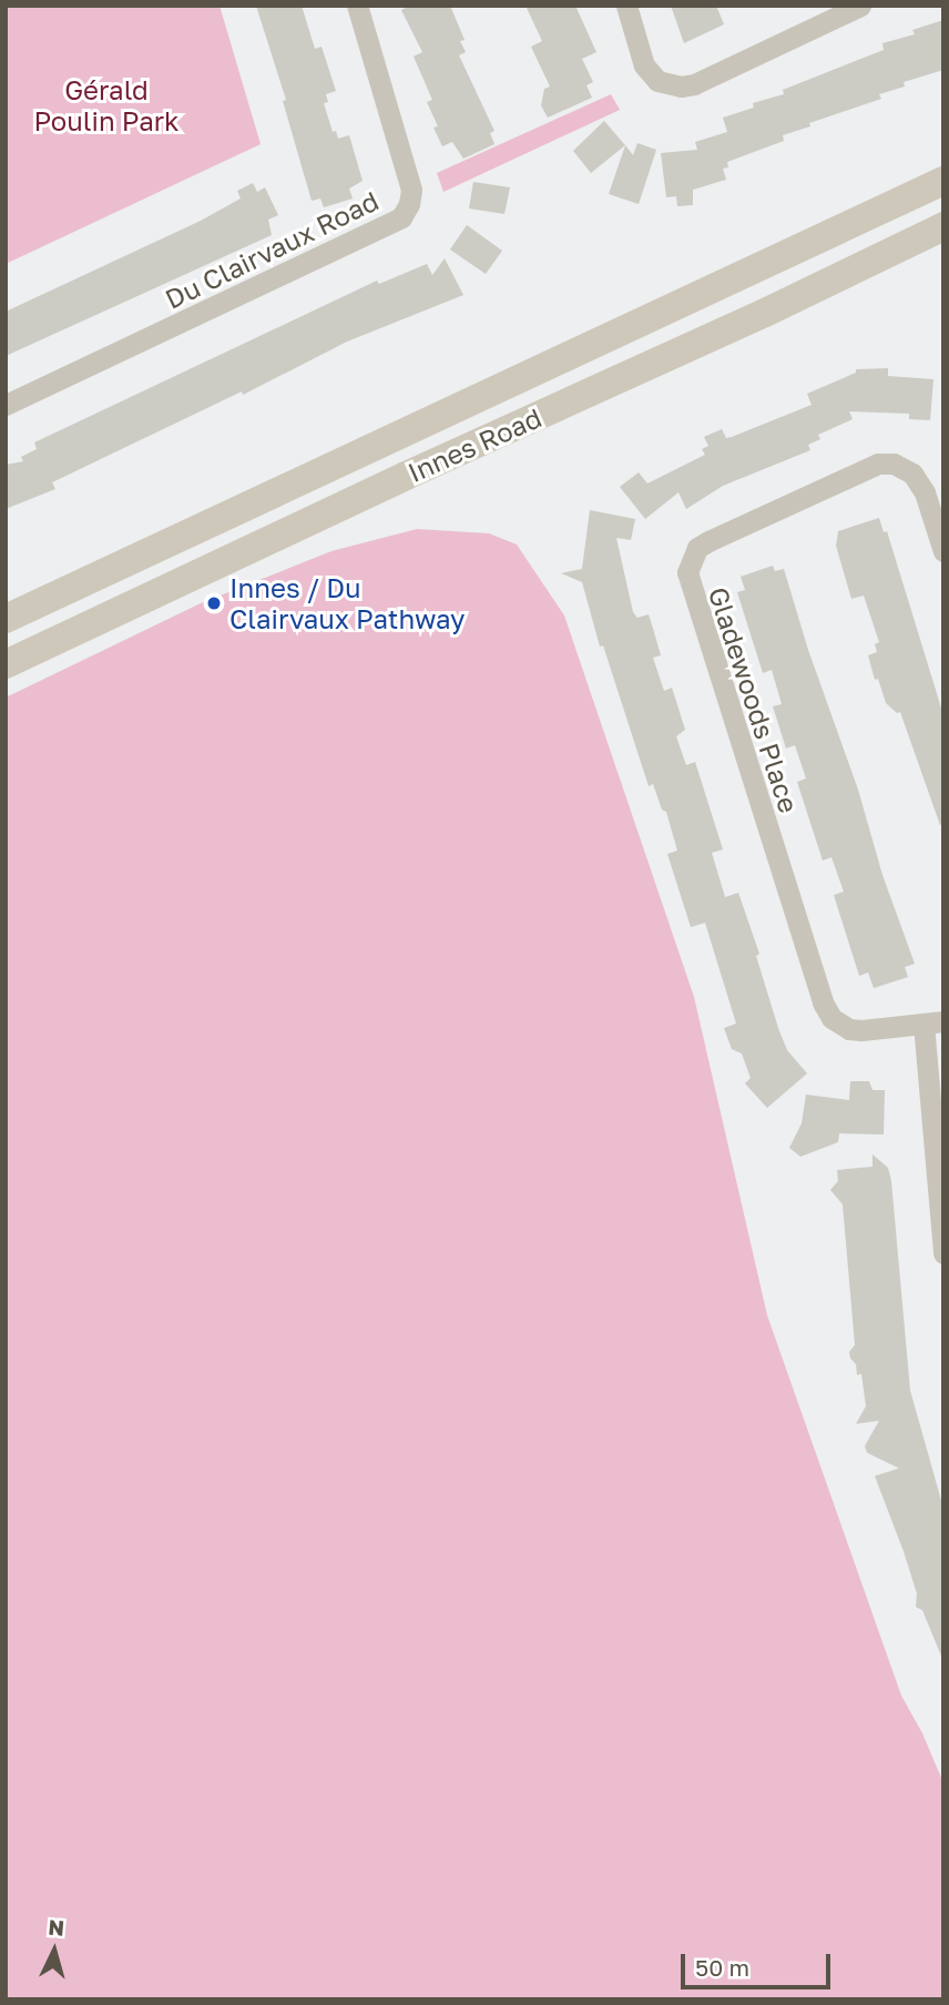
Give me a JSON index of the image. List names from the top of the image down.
{
  "streets": {
    "main road": ["Innes Road"],
    "street": ["Du Clairvaux Road", "Gladewoods Place"]
  },
  "parks": ["Gérald Poulin Park"],
  "places": ["Innes / Du Clairvaux Pathway"],
  "scale_bar": "50 m",
  "north": "top"
}
